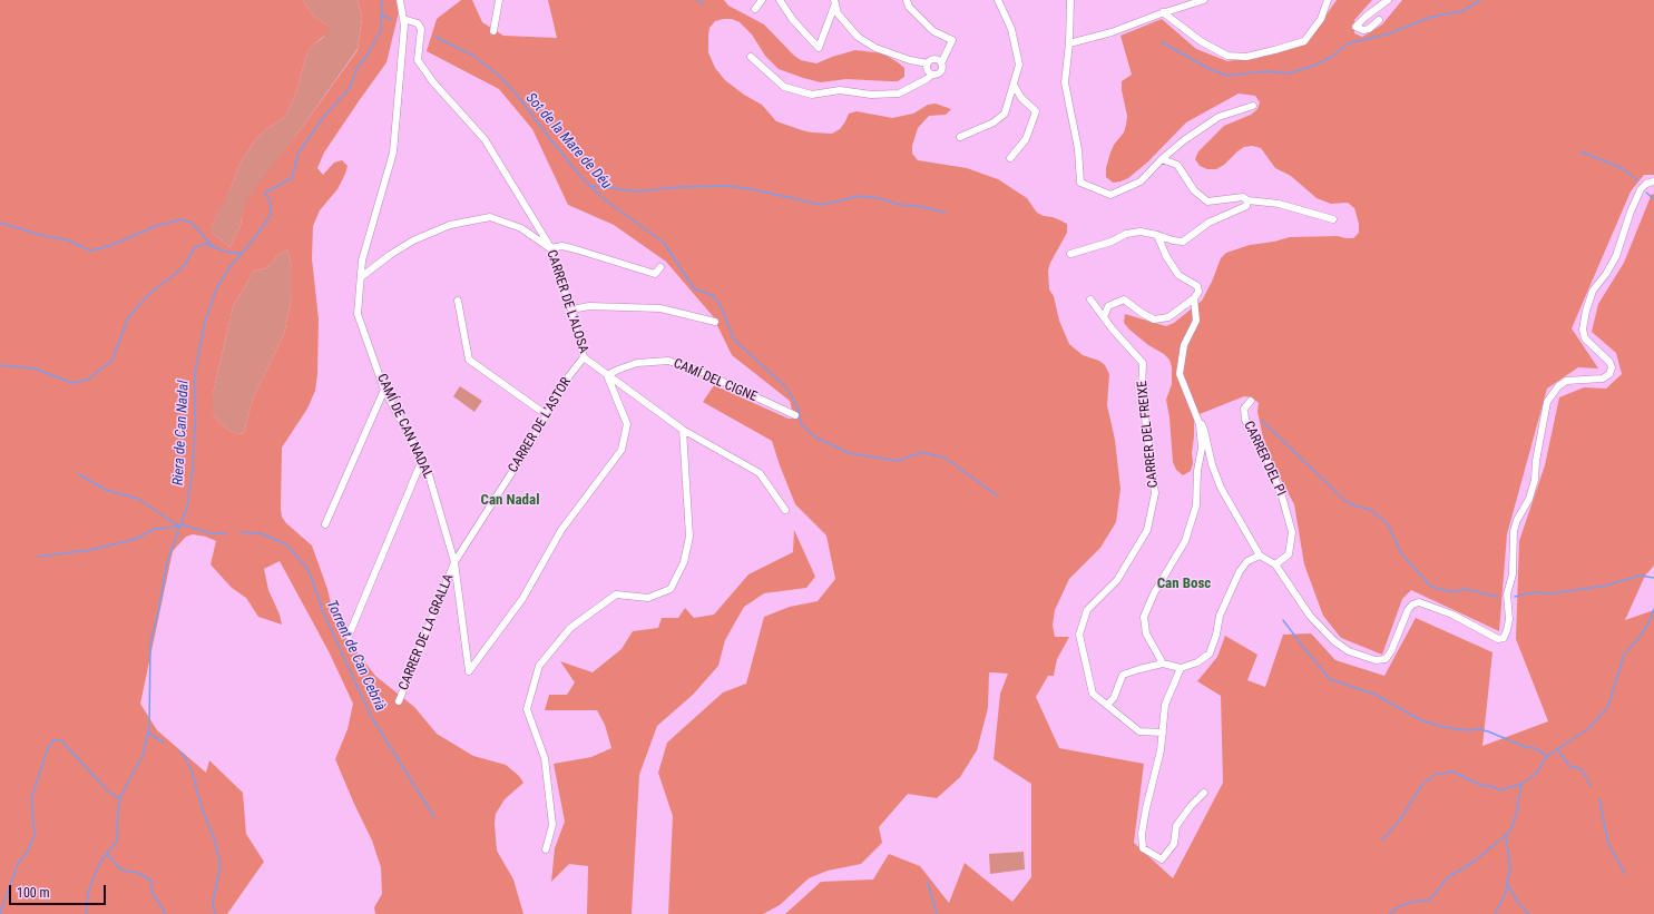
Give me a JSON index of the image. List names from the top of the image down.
{
  "streets": {
    "street": [
      "CARRER DE L'ALOSA",
      "CAMÍ DEL CIGNE",
      "CARRER DE L'ASTOR",
      "CAMÍ DE CAN NADAL",
      "CARRER DEL FREIXE",
      "CARRER DEL PI",
      "CARRER DE LA GRALLA"
    ]
  },
  "crossings": [
    ["CARRER DE L'ALOSA", "CAMÍ DEL CIGNE"],
    ["CARRER DE L'ALOSA", "CARRER DE L'ASTOR"],
    ["CARRER DE L'ALOSA", "CAMÍ DE CAN NADAL"],
    ["CAMÍ DEL CIGNE", "CAMÍ DE CAN NADAL"],
    ["CARRER DE L'ASTOR", "CAMÍ DE CAN NADAL"],
    ["CARRER DE L'ASTOR", "CARRER DE LA GRALLA"],
    ["CAMÍ DE CAN NADAL", "CARRER DE LA GRALLA"]
  ],
  "districts": ["Can Nadal", "Can Bosc"],
  "water": ["Sot de la Mare de Déu", "Riera de Can Nadal", "Torrent de Can Cebrià"],
  "scale_bar": "100 m"
}
